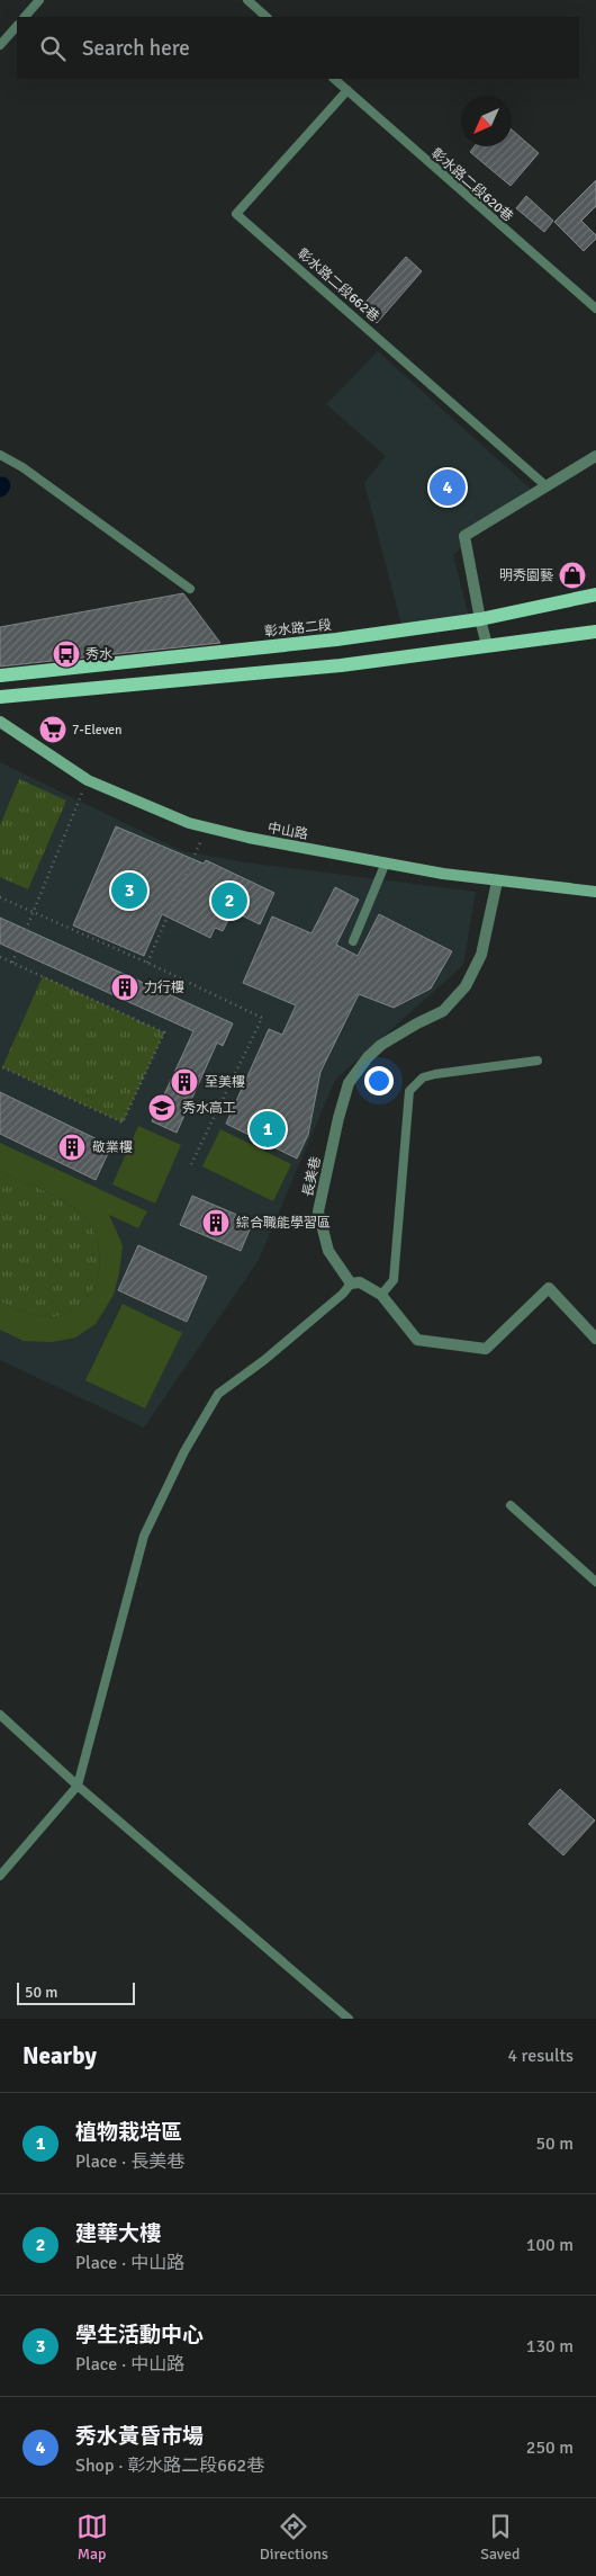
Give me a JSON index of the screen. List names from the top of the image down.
{
  "streets": {
    "main road": ["彰水路二段"],
    "street": ["中山路", "長美巷"],
    "lane": ["彰水路二段620巷", "彰水路二段662巷"]
  },
  "crossings": [
    ["彰水路二段620巷", "彰水路二段662巷"],
    ["中山路", "長美巷"]
  ],
  "places": {
    "shop": ["明秀園藝"],
    "bus stop": ["秀水"],
    "supermarket": ["7-Eleven"],
    "building": [
      "力行樓",
      "至美樓",
      "敬業樓",
      "綜合職能學習區"
    ],
    "school or university": ["秀水高工"]
  },
  "scale_bar": "50 m",
  "north": "bottom left",
  "page": {
    "search": "Search here",
    "pins": [
      "4",
      "3",
      "2",
      "1"
    ],
    "scale": "50 m",
    "heading": ["Nearby", "4 results"],
    "list": [
      {
        "mark": "1",
        "name": "植物栽培區",
        "note": "Place · 長美巷",
        "value": "50 m"
      },
      {
        "mark": "2",
        "name": "建華大樓",
        "note": "Place · 中山路",
        "value": "100 m"
      },
      {
        "mark": "3",
        "name": "學生活動中心",
        "note": "Place · 中山路",
        "value": "130 m"
      },
      {
        "mark": "4",
        "name": "秀水黃昏市場",
        "note": "Shop · 彰水路二段662巷",
        "value": "250 m"
      }
    ],
    "nav": ["Map", "Directions", "Saved"]
  }
}
